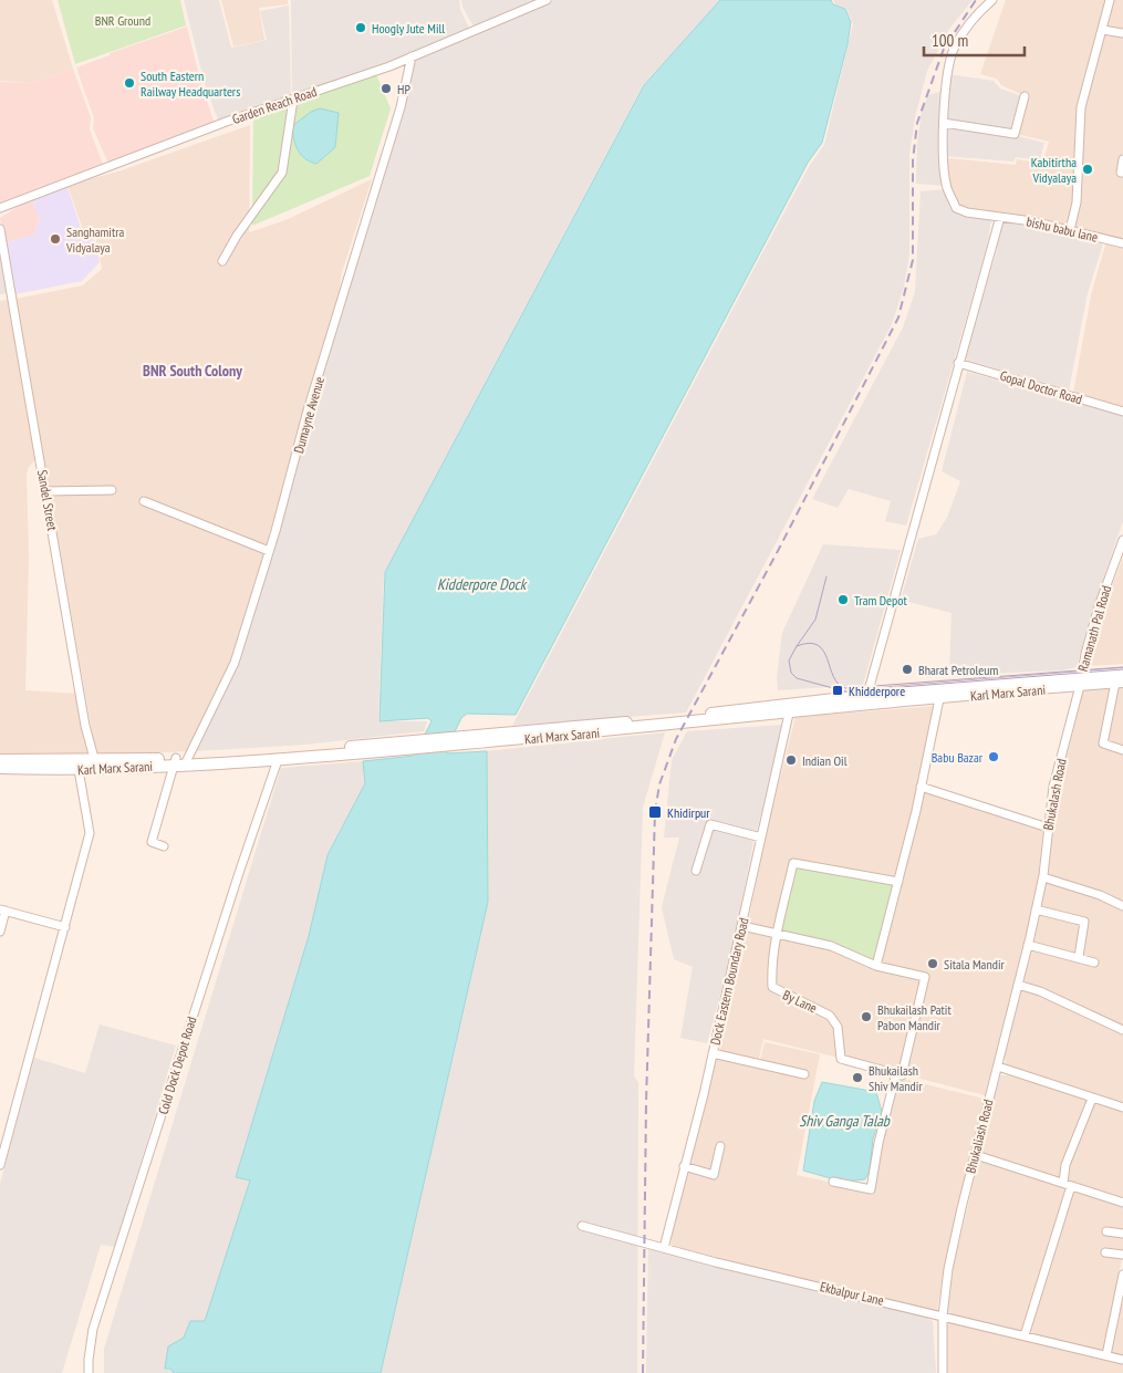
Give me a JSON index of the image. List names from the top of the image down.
{
  "streets": {
    "main road": ["Karl Marx Sarani"],
    "street": [
      "Garden Reach Road",
      "bishu babu lane",
      "Gopal Doctor Road",
      "Dumayne Avenue",
      "Sandel Street",
      "Ramanath Pal Road",
      "Bhukalash Road",
      "Dock Eastern Boundary Road",
      "By Lane",
      "Cold Dock Depot Road",
      "Bhukaliash Road",
      "Ekbalpur Lane"
    ]
  },
  "crossings": [
    ["Garden Reach Road", "Dumayne Avenue"],
    ["Dumayne Avenue", "Karl Marx Sarani"],
    ["Sandel Street", "Karl Marx Sarani"],
    ["Ramanath Pal Road", "Karl Marx Sarani"],
    ["Ramanath Pal Road", "Bhukalash Road"],
    ["Karl Marx Sarani", "Bhukalash Road"],
    ["Karl Marx Sarani", "Dock Eastern Boundary Road"],
    ["Karl Marx Sarani", "Cold Dock Depot Road"],
    ["Bhukalash Road", "Bhukaliash Road"],
    ["Dock Eastern Boundary Road", "Ekbalpur Lane"],
    ["Bhukaliash Road", "Ekbalpur Lane"]
  ],
  "districts": ["BNR South Colony"],
  "water": ["Kidderpore Dock", "Shiv Ganga Talab"],
  "parks": ["BNR Ground"],
  "places": {
    "other": [
      "Hoogly Jute Mill",
      "South Eastern Railway Headquarters",
      "HP",
      "Kabitirtha Vidyalaya",
      "Sanghamitra Vidyalaya",
      "Tram Depot",
      "Bharat Petroleum",
      "Babu Bazar",
      "Indian Oil",
      "Sitala Mandir",
      "Bhukailash Patit Pabon Mandir",
      "Bhukailash Shiv Mandir"
    ],
    "transit": ["Khidderpore", "Khidirpur"]
  },
  "scale_bar": "100 m"
}
